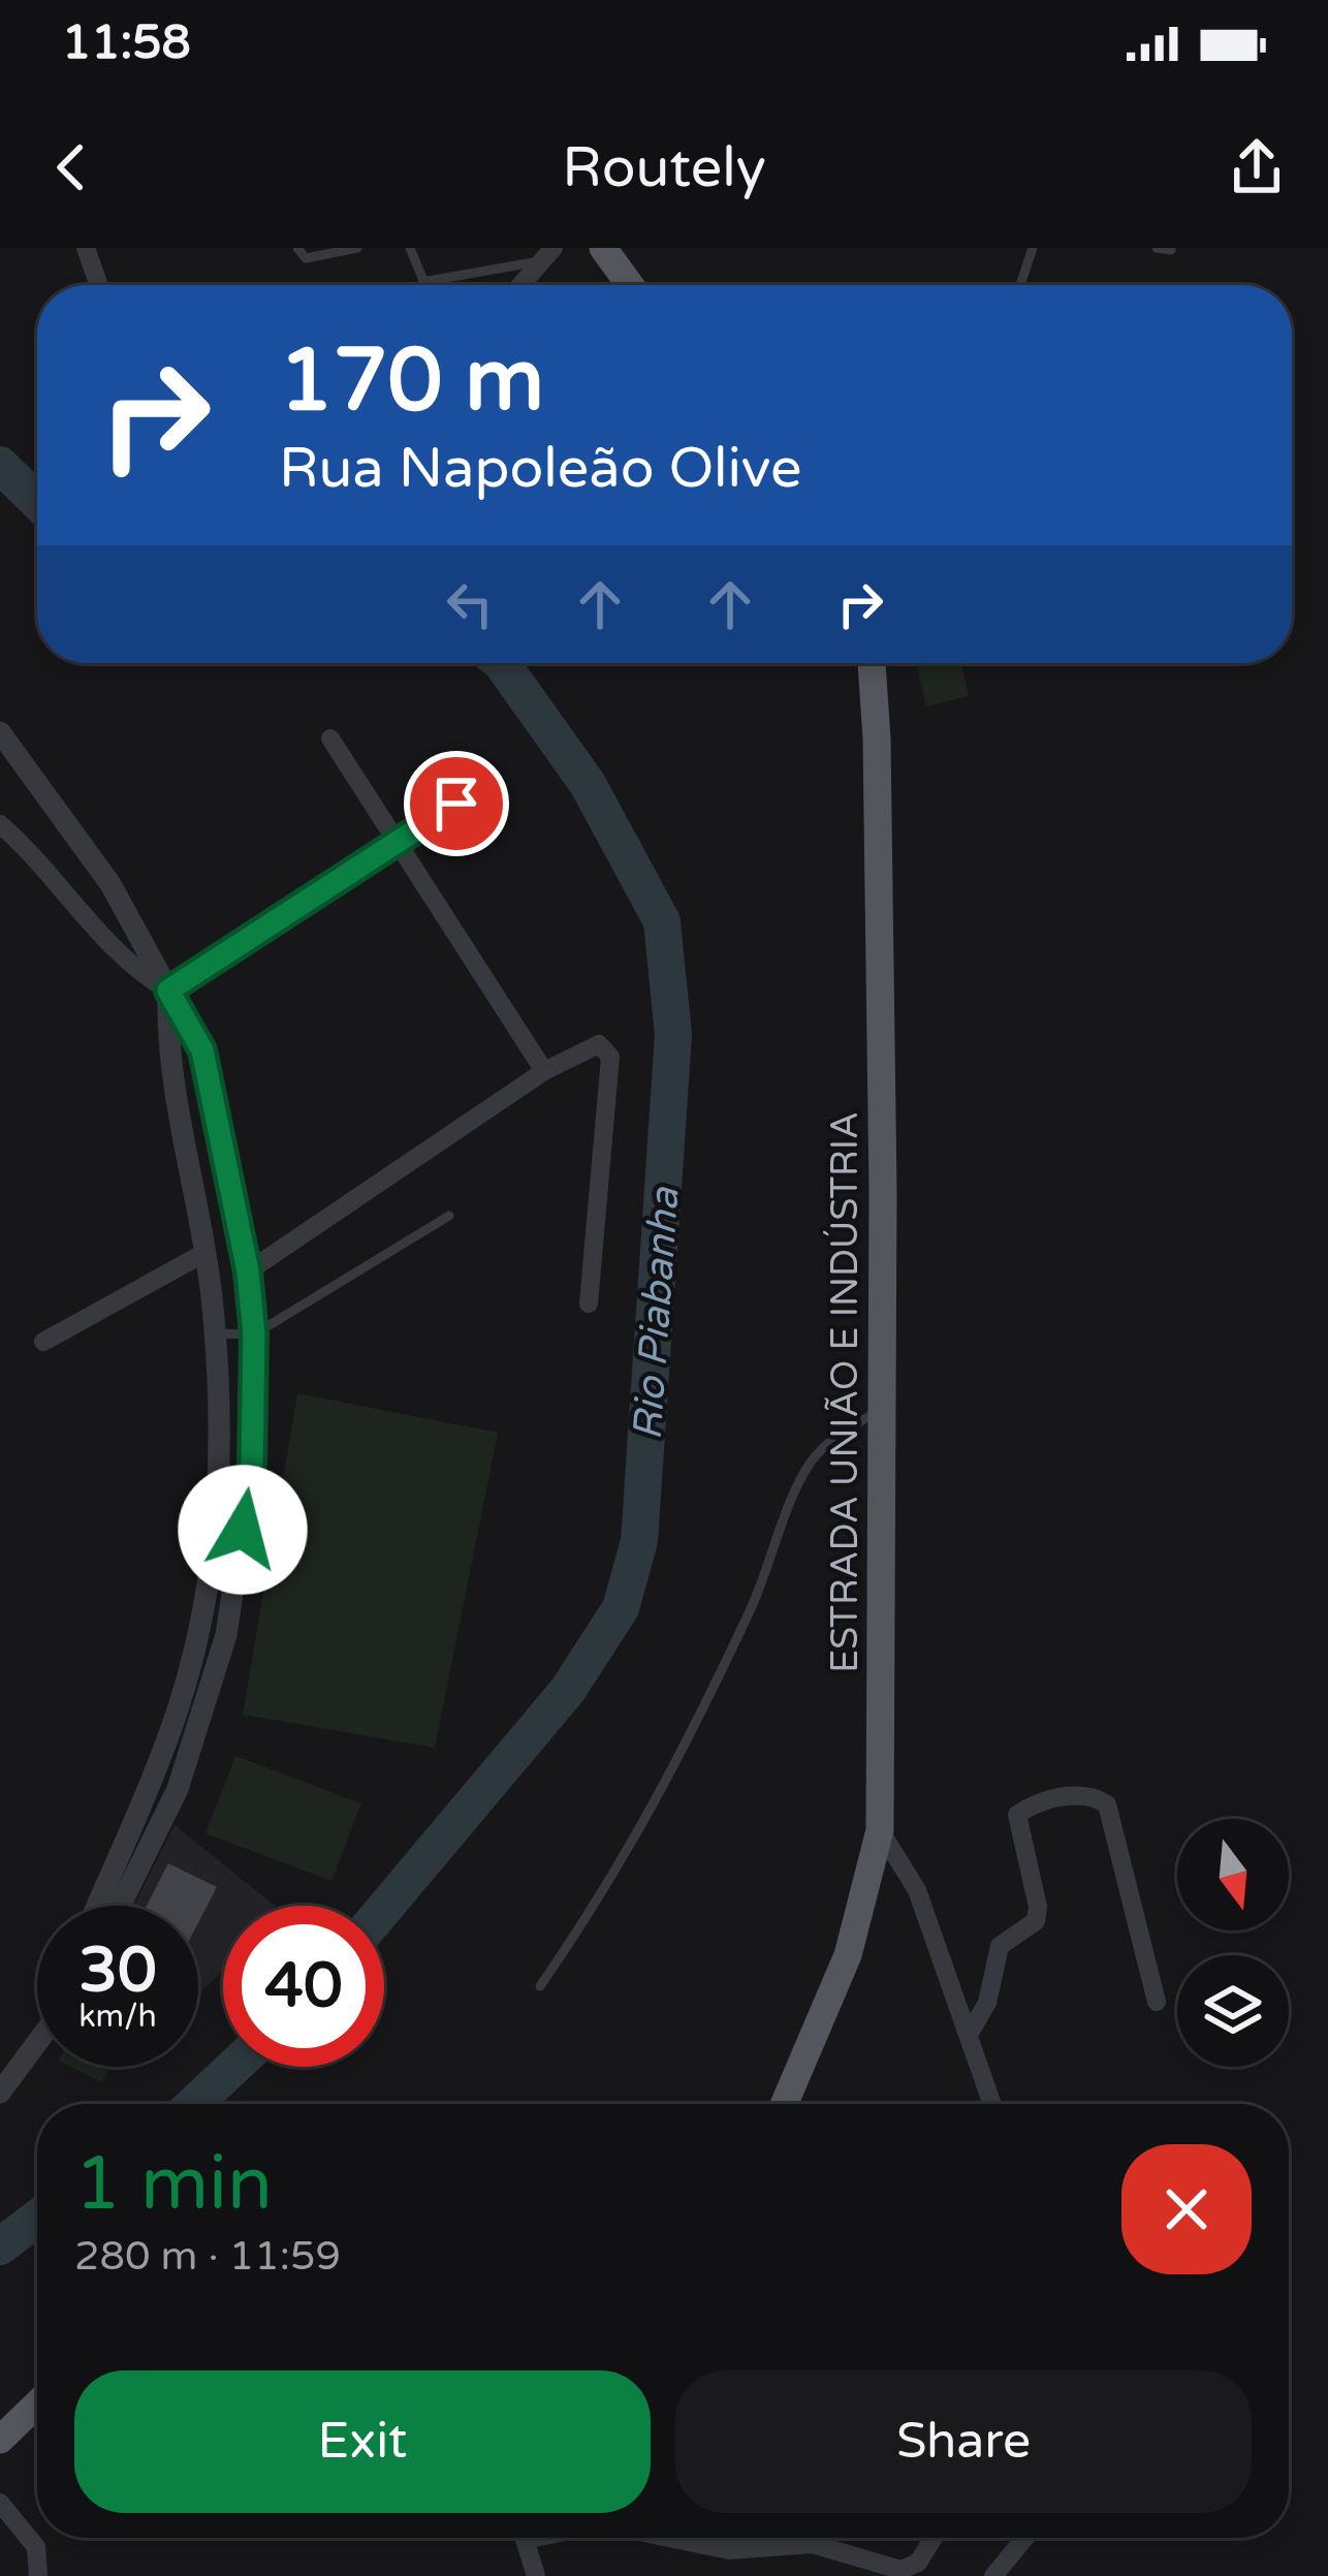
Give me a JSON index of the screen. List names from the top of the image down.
{
  "streets": {
    "main road": ["ESTRADA UNIÃO E INDÚSTRIA"]
  },
  "water": ["Rio Piabanha"],
  "north": "bottom",
  "page": {
    "status": "11:58",
    "header": "Routely",
    "turn": ["170 m", "Rua Napoleão Olive"],
    "speed": "30 km/h",
    "limit": "40",
    "heading": ["1 min", "280 m · 11:59"],
    "buttons": ["Exit", "Share"]
  }
}
